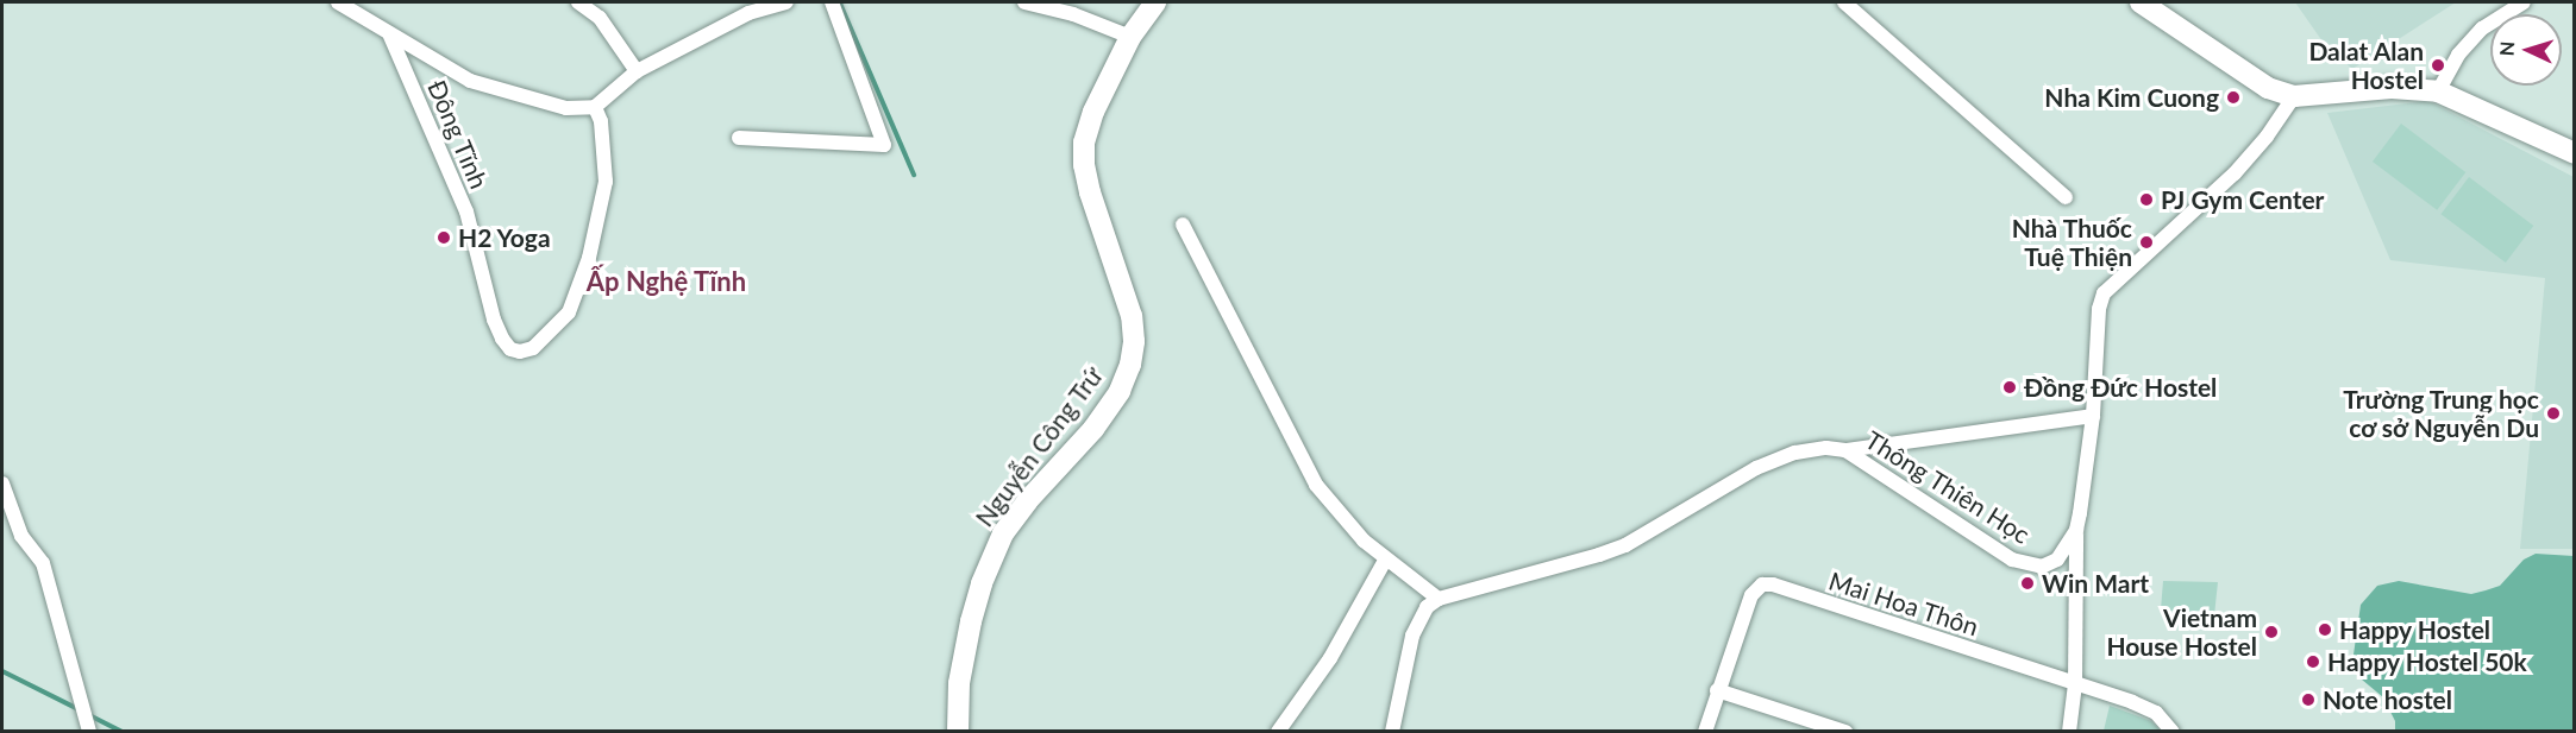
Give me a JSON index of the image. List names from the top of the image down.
{
  "streets": {
    "main road": ["Nguyễn Công Trứ"],
    "street": ["Đông Tĩnh", "Thông Thiên Học", "Mai Hoa Thôn"]
  },
  "districts": ["Ấp Nghệ Tĩnh"],
  "places": [
    "Dalat Alan Hostel",
    "Nha Kim Cuong",
    "PJ Gym Center",
    "H2 Yoga",
    "Nhà Thuốc Tuệ Thiện",
    "Đồng Đức Hostel",
    "Trường Trung học cơ sở Nguyễn Du",
    "Win Mart",
    "Happy Hostel",
    "Vietnam House Hostel",
    "Happy Hostel 50k",
    "Note hostel"
  ],
  "north": "left"
}
